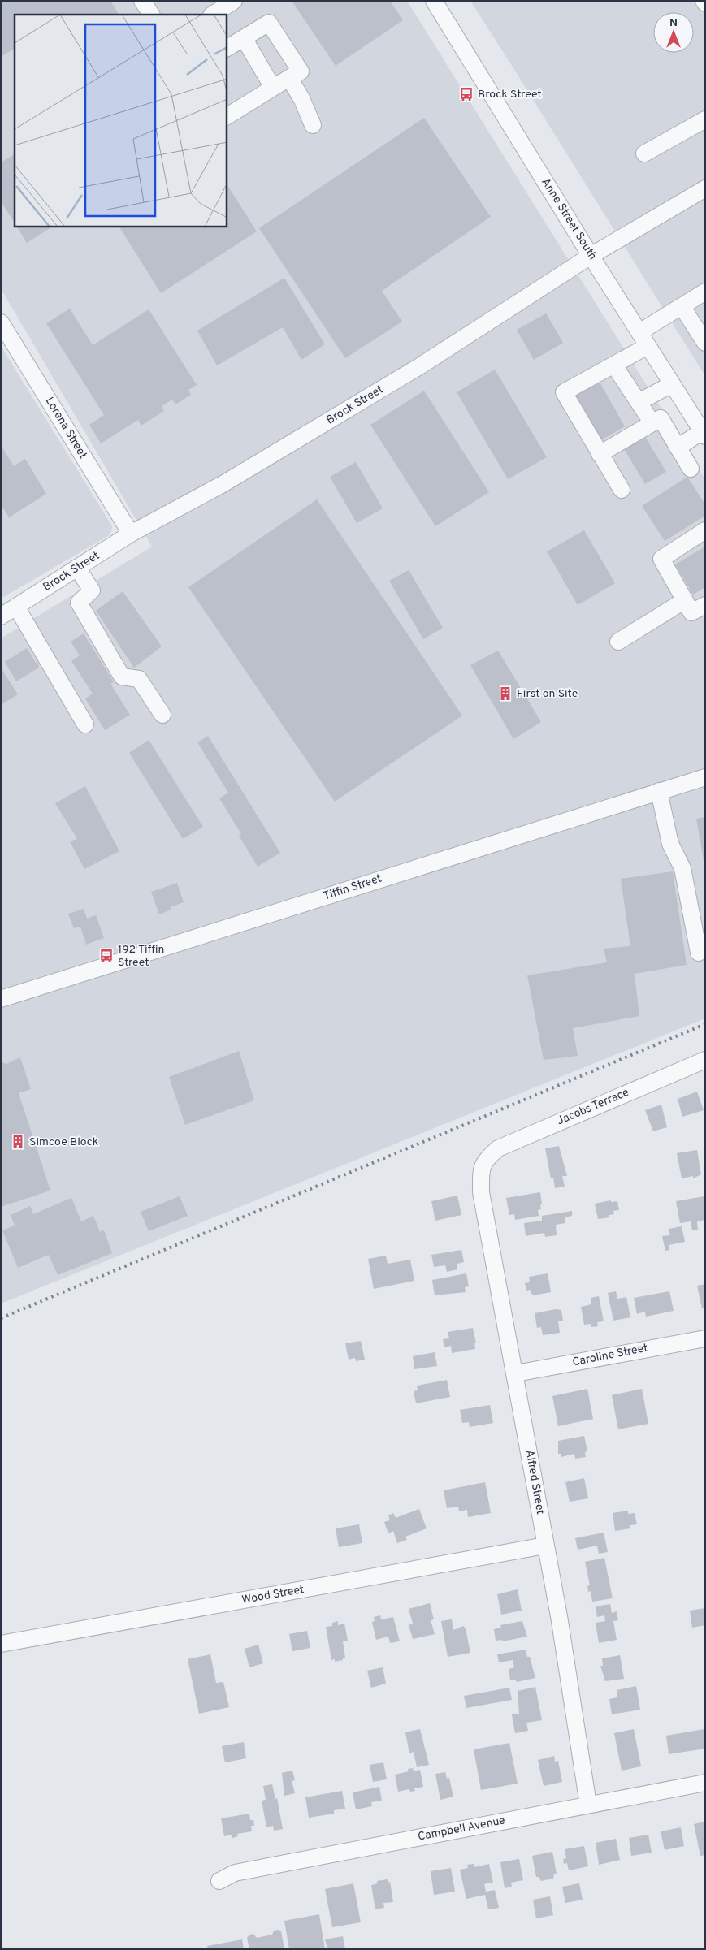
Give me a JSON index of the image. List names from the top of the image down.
{
  "streets": {
    "street": [
      "Anne Street South",
      "Brock Street",
      "Lorena Street",
      "Tiffin Street",
      "Jacobs Terrace",
      "Caroline Street",
      "Alfred Street",
      "Wood Street",
      "Campbell Avenue"
    ]
  },
  "crossings": [
    ["Anne Street South", "Brock Street"],
    ["Brock Street", "Lorena Street"],
    ["Jacobs Terrace", "Alfred Street"],
    ["Caroline Street", "Alfred Street"],
    ["Alfred Street", "Wood Street"],
    ["Alfred Street", "Campbell Avenue"]
  ],
  "places": {
    "bus stop": ["Brock Street", "192 Tiffin Street"],
    "building": ["First on Site", "Simcoe Block"]
  },
  "north": "top"
}
